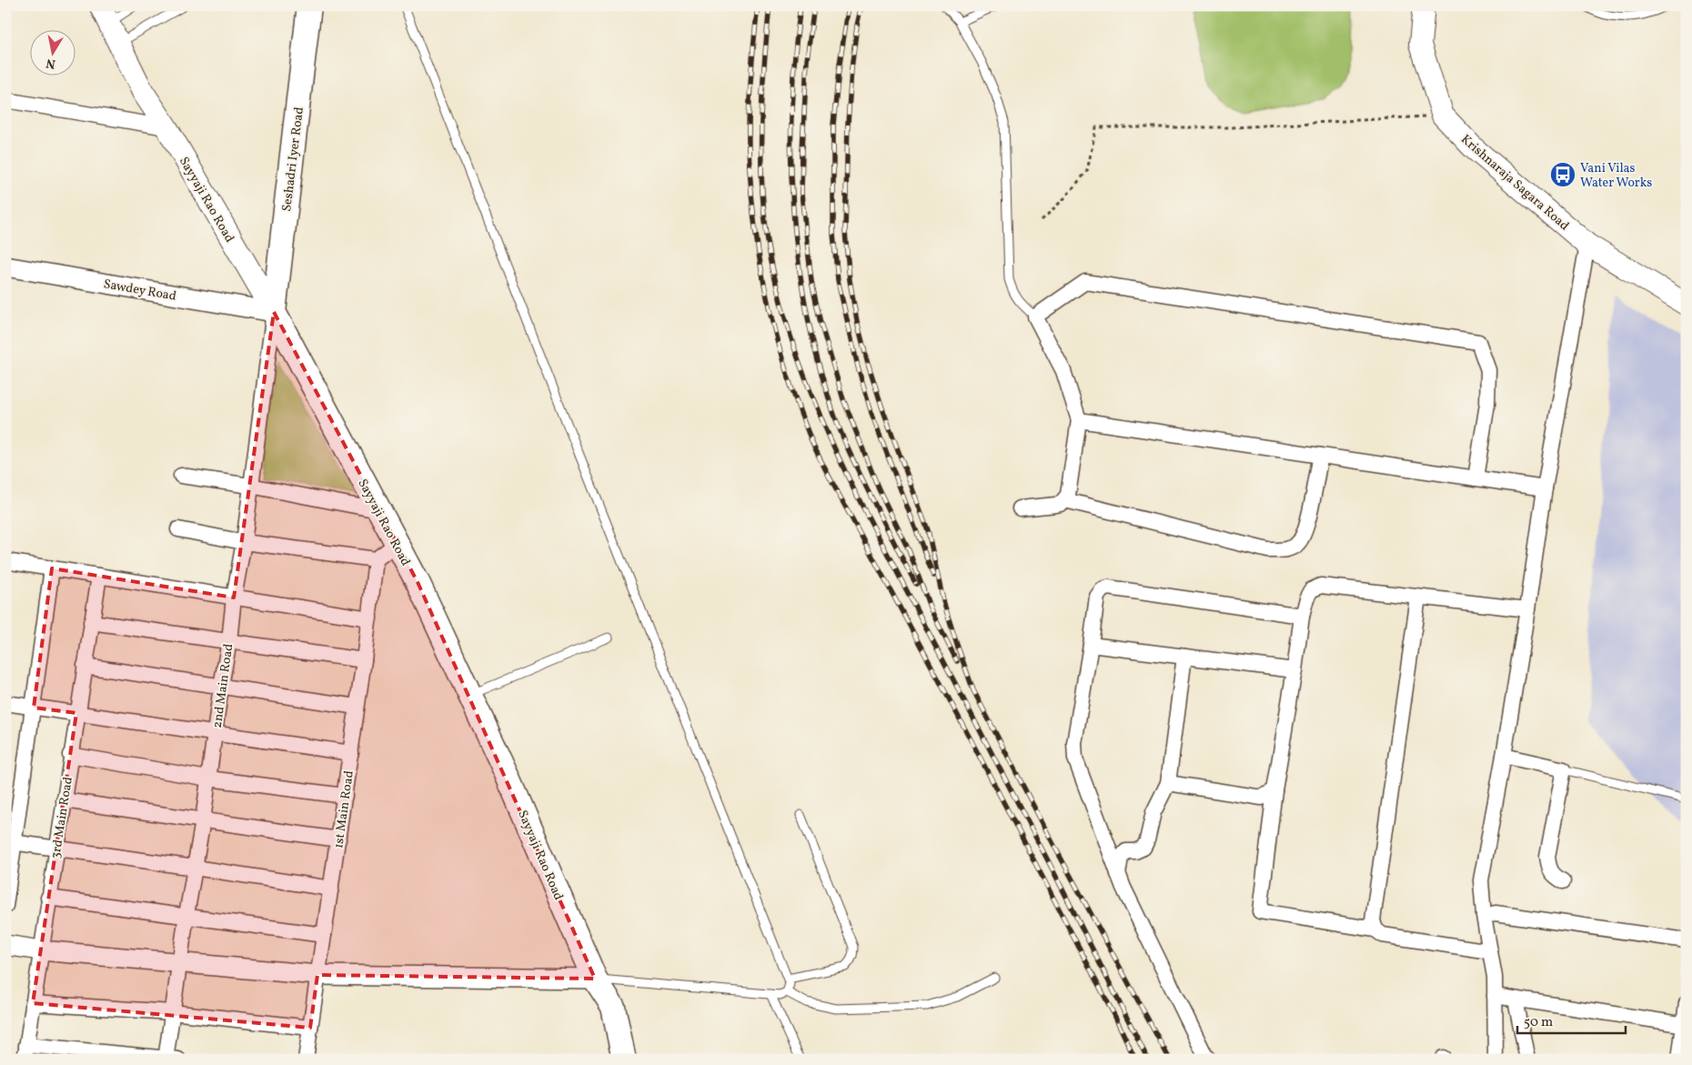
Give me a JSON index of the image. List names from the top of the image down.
{
  "streets": {
    "main road": ["Seshadri Iyer Road", "Krishnaraja Sagara Road", "Sayyaji Rao Road"],
    "street": [
      "Sawdey Road",
      "2nd Main Road",
      "1st Main Road",
      "3rd Main Road"
    ]
  },
  "crossings": [
    ["Seshadri Iyer Road", "Sayyaji Rao Road"],
    ["Seshadri Iyer Road", "Sawdey Road"],
    ["Seshadri Iyer Road", "2nd Main Road"],
    ["Sayyaji Rao Road", "Sawdey Road"],
    ["Sayyaji Rao Road", "2nd Main Road"],
    ["Sawdey Road", "2nd Main Road"]
  ],
  "places": {
    "bus stop": ["Vani Vilas Water Works"]
  },
  "scale_bar": "50 m",
  "north": "bottom"
}
